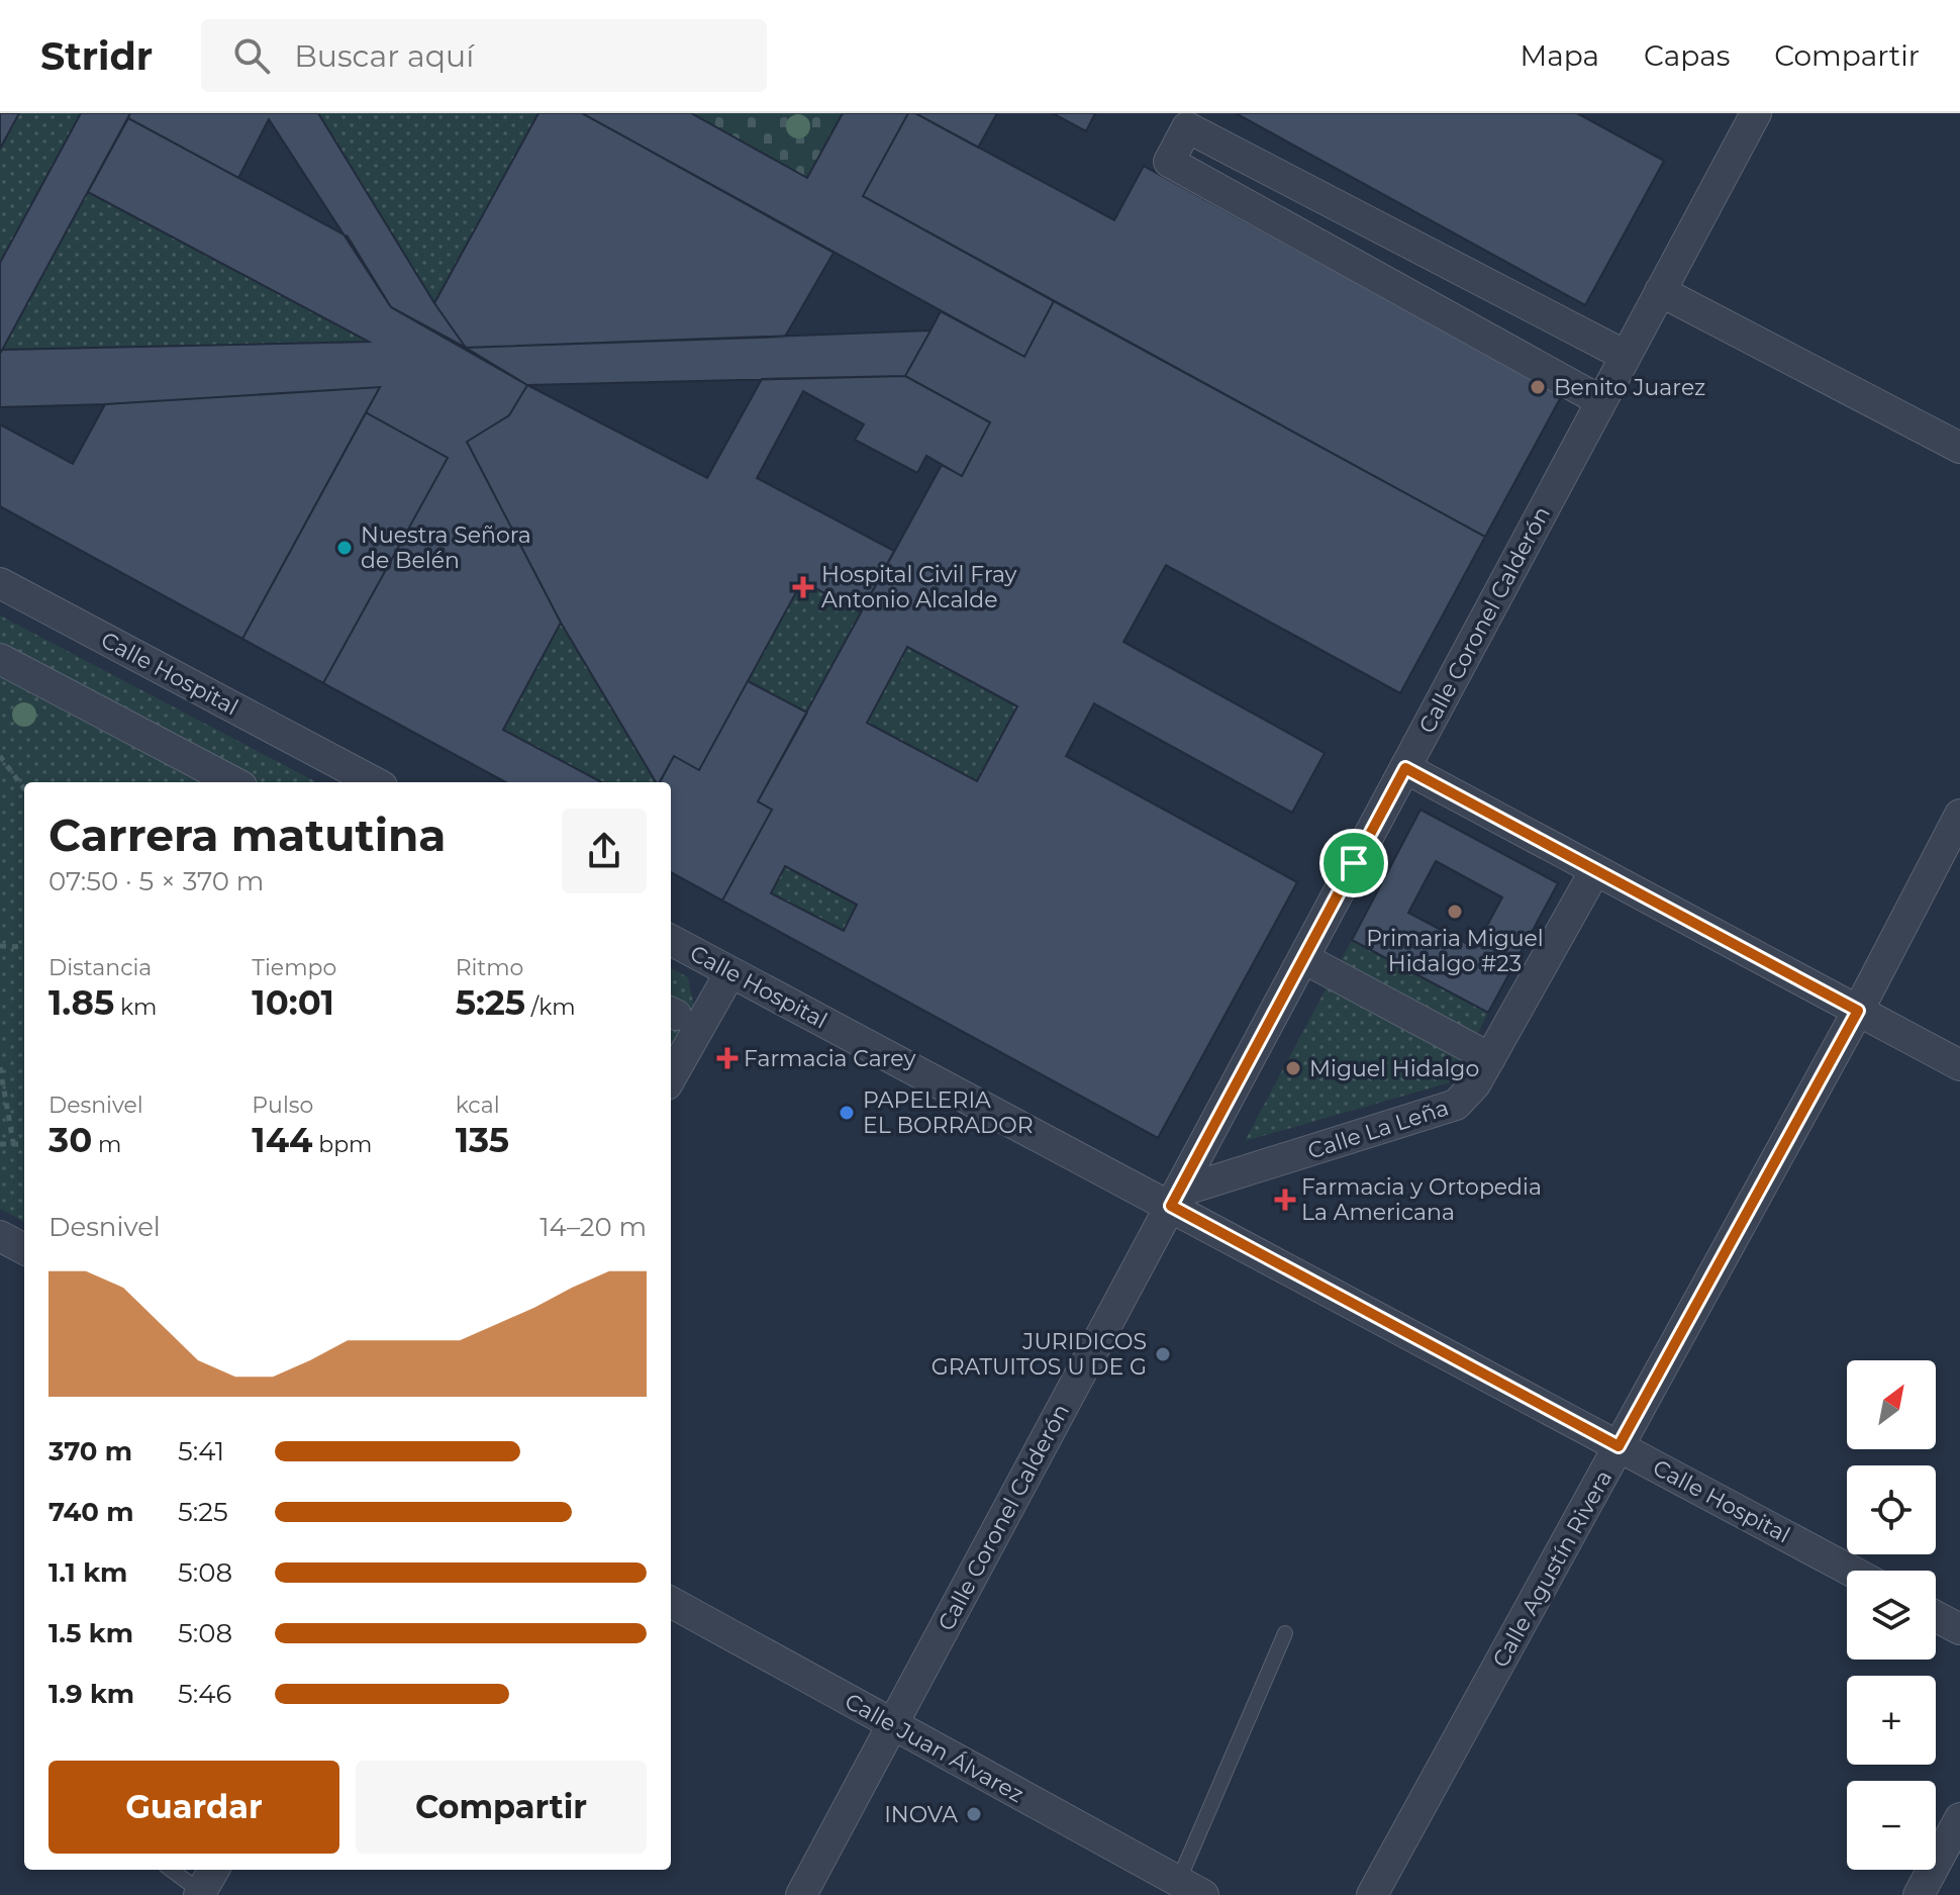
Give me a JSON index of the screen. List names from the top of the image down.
{
  "streets": {
    "street": [
      "Calle Coronel Calderón",
      "Calle Hospital",
      "Calle La Leña",
      "Calle Agustín Rivera",
      "Calle Juan Álvarez"
    ]
  },
  "crossings": [
    ["Calle Coronel Calderón", "Calle Hospital"],
    ["Calle Coronel Calderón", "Calle La Leña"],
    ["Calle Coronel Calderón", "Calle Juan Álvarez"],
    ["Calle Hospital", "Calle La Leña"],
    ["Calle Hospital", "Calle Agustín Rivera"]
  ],
  "places": {
    "other": [
      "Benito Juarez",
      "Nuestra Señora de Belén",
      "Primaria Miguel Hidalgo #23",
      "Miguel Hidalgo",
      "PAPELERIA EL BORRADOR",
      "JURIDICOS GRATUITOS U DE G",
      "INOVA"
    ],
    "health": ["Hospital Civil Fray Antonio Alcalde", "Farmacia Carey", "Farmacia y Ortopedia La Americana"]
  },
  "north": "top right",
  "page": {
    "header": "Stridr",
    "search": "Buscar aquí",
    "nav": ["Mapa", "Capas", "Compartir"],
    "heading": ["Carrera matutina", "07:50 · 5 × 370 m"],
    "stats": [
      ["Distancia", "1.85 km"],
      ["Tiempo", "10:01"],
      ["Ritmo", "5:25 /km"],
      ["Desnivel", "30 m"],
      ["Pulso", "144 bpm"],
      ["kcal", "135"]
    ],
    "chart": ["Desnivel", "14–20 m"],
    "map_buttons": ["+", "−"],
    "list": [
      {
        "name": "370 m",
        "note": "5:41"
      },
      {
        "name": "740 m",
        "note": "5:25"
      },
      {
        "name": "1.1 km",
        "note": "5:08"
      },
      {
        "name": "1.5 km",
        "note": "5:08"
      },
      {
        "name": "1.9 km",
        "note": "5:46"
      }
    ],
    "buttons": ["Guardar", "Compartir"]
  }
}
